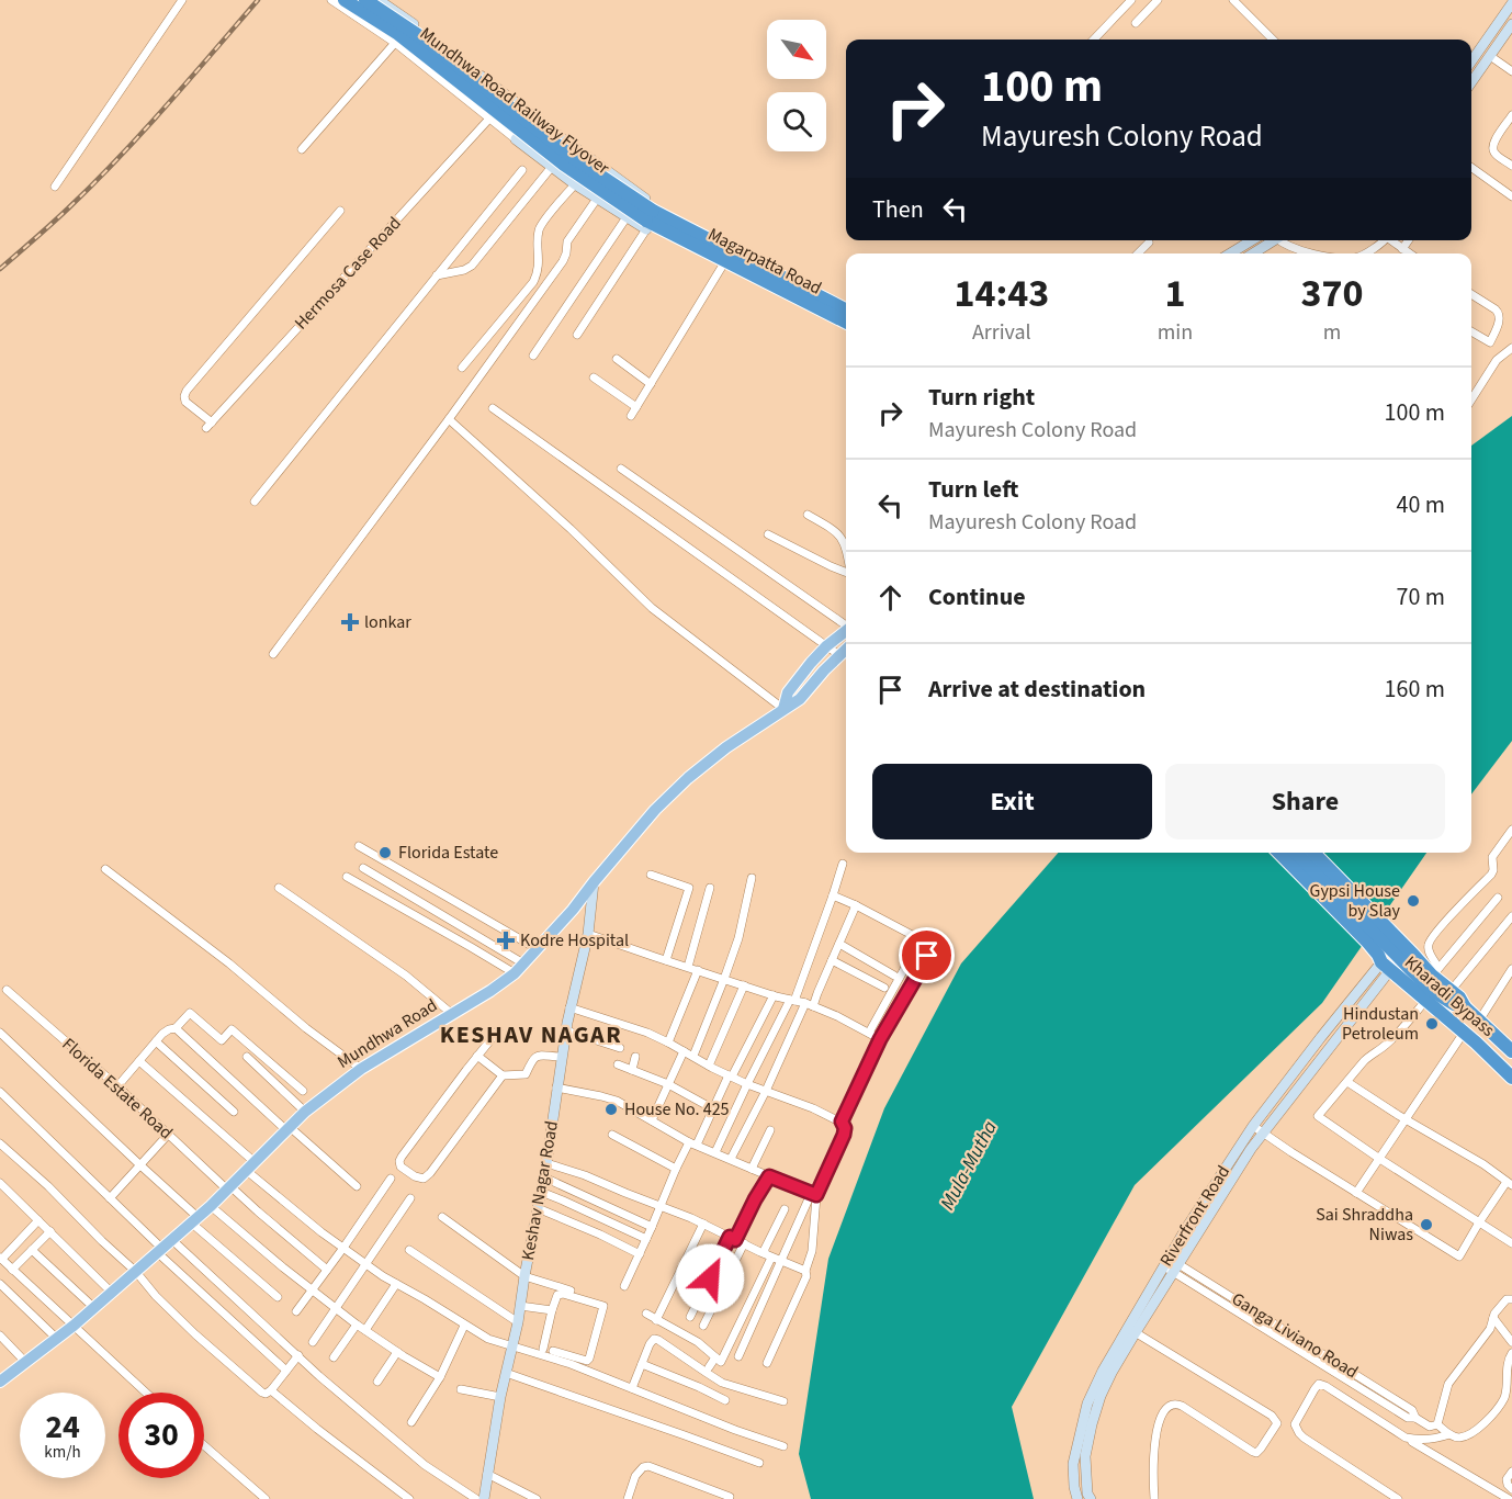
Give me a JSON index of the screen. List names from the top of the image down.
{
  "streets": {
    "highway": ["Mundhwa Road Railway Flyover", "Magarpatta Road", "Kharadi Bypass"],
    "main road": ["Mundhwa Road"],
    "street": [
      "Hermosa Case Road",
      "Florida Estate Road",
      "Keshav Nagar Road",
      "Riverfront Road",
      "Ganga Liviano Road"
    ]
  },
  "crossings": [
    ["Mundhwa Road Railway Flyover", "Magarpatta Road"],
    ["Kharadi Bypass", "Riverfront Road"],
    ["Mundhwa Road", "Florida Estate Road"],
    ["Mundhwa Road", "Keshav Nagar Road"],
    ["Riverfront Road", "Ganga Liviano Road"]
  ],
  "districts": ["KESHAV NAGAR"],
  "water": ["Mula-Mutha"],
  "places": {
    "health": ["lonkar", "Kodre Hospital"],
    "other": [
      "Florida Estate",
      "Gypsi House by Slay",
      "Hindustan Petroleum",
      "House No. 425",
      "Sai Shraddha Niwas"
    ]
  },
  "north": "bottom right",
  "page": {
    "turn": ["100 m", "Mayuresh Colony Road"],
    "then": "Then",
    "eta": [
      "14:43",
      "Arrival",
      "1",
      "min",
      "370",
      "m"
    ],
    "list": [
      {
        "name": "Turn right",
        "note": "Mayuresh Colony Road",
        "value": "100 m"
      },
      {
        "name": "Turn left",
        "note": "Mayuresh Colony Road",
        "value": "40 m"
      },
      {
        "name": "Continue",
        "value": "70 m"
      },
      {
        "name": "Arrive at destination",
        "value": "160 m"
      }
    ],
    "buttons": ["Exit", "Share"],
    "speed": "24 km/h",
    "limit": "30"
  }
}
